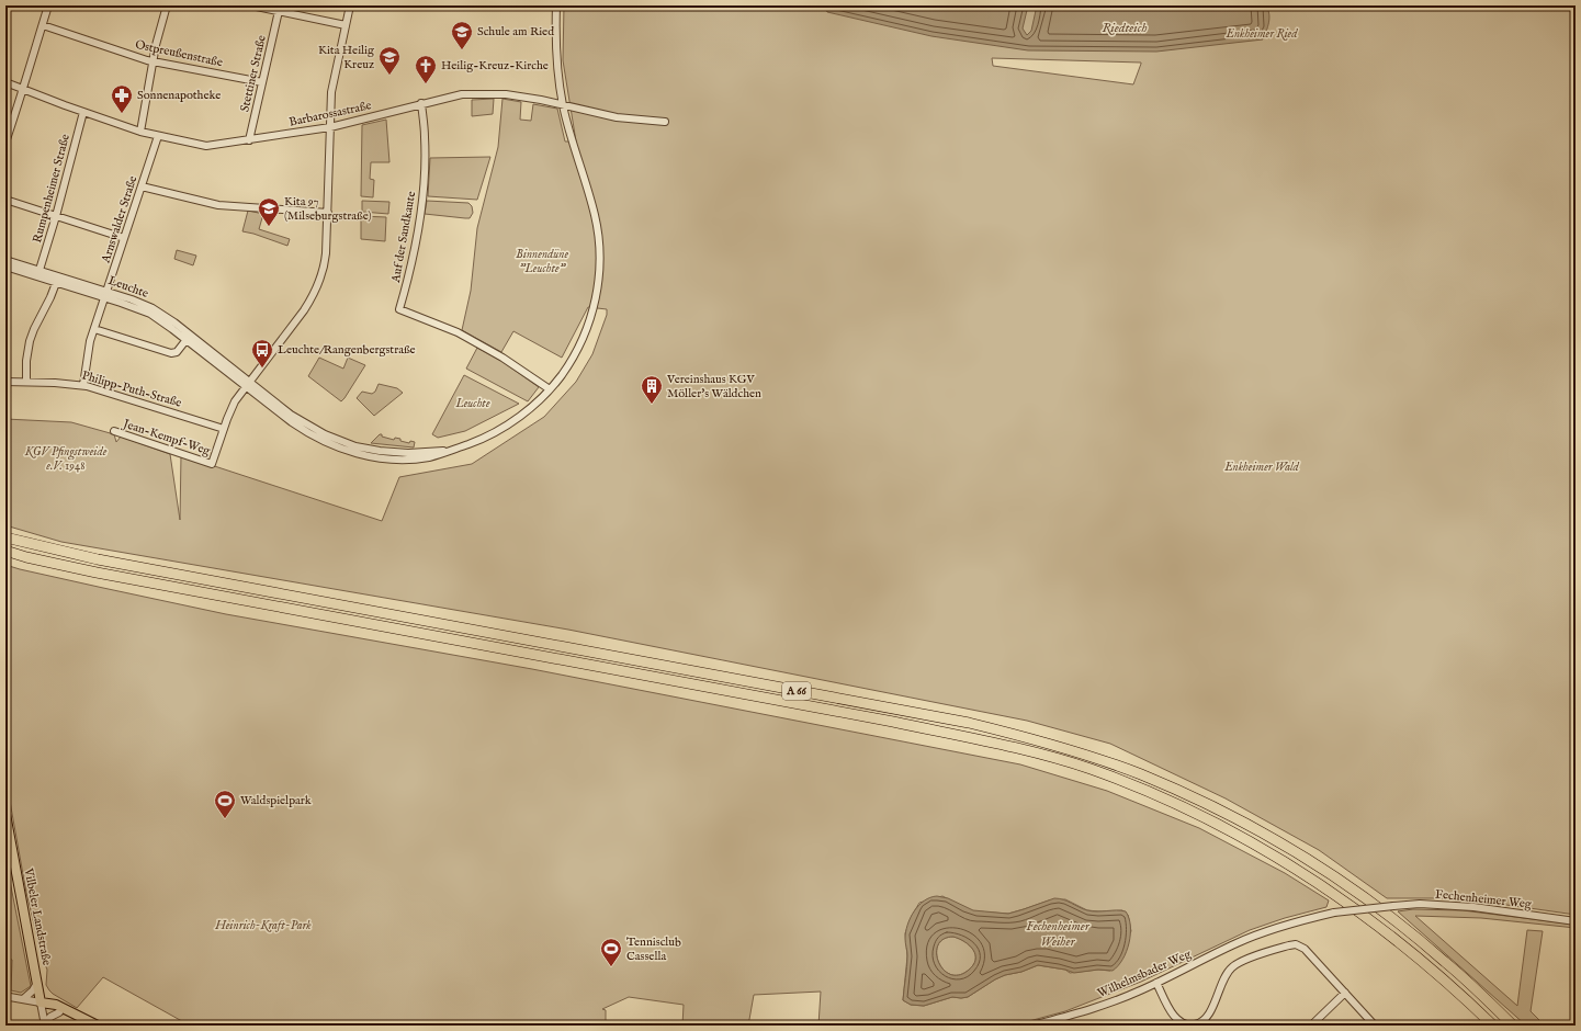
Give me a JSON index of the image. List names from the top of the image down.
{
  "streets": {
    "highway": ["A 66"],
    "main road": ["Vilbeler Landstraße"],
    "street": [
      "Ostpreußenstraße",
      "Stettiner Straße",
      "Barbarossastraße",
      "Rumpenheimer Straße",
      "Arnswalder Straße",
      "Auf der Sandkaute",
      "Leuchte",
      "Philipp-Puth-Straße",
      "Jean-Kempf-Weg",
      "Fechenheimer Weg",
      "Wilhelmsbader Weg"
    ]
  },
  "crossings": [
    ["Ostpreußenstraße", "Stettiner Straße"],
    ["Stettiner Straße", "Barbarossastraße"],
    ["Barbarossastraße", "Rumpenheimer Straße"],
    ["Barbarossastraße", "Arnswalder Straße"],
    ["Barbarossastraße", "Auf der Sandkaute"],
    ["Barbarossastraße", "Leuchte"],
    ["Rumpenheimer Straße", "Leuchte"],
    ["Arnswalder Straße", "Leuchte"],
    ["Arnswalder Straße", "Philipp-Puth-Straße"],
    ["Auf der Sandkaute", "Leuchte"],
    ["Philipp-Puth-Straße", "Jean-Kempf-Weg"],
    ["Fechenheimer Weg", "Wilhelmsbader Weg"]
  ],
  "water": ["Riedteich", "Fechenheimer Weiher"],
  "parks": [
    "Enkheimer Ried",
    "Binnendüne \"Leuchte\"",
    "Leuchte",
    "KGV Pfingstweide e.V. 1948",
    "Enkheimer Wald",
    "Heinrich-Kraft-Park"
  ],
  "places": {
    "school or university": ["Schule am Ried", "Kita Heilig Kreuz", "Kita 97 (Milseburgstraße)"],
    "church": ["Heilig-Kreuz-Kirche"],
    "pharmacy": ["Sonnenapotheke"],
    "bus stop": ["Leuchte/Rangenbergstraße"],
    "building": ["Vereinshaus KGV Möller's Wäldchen"],
    "sports": ["Waldspielpark", "Tennisclub Cassella"]
  }
}
